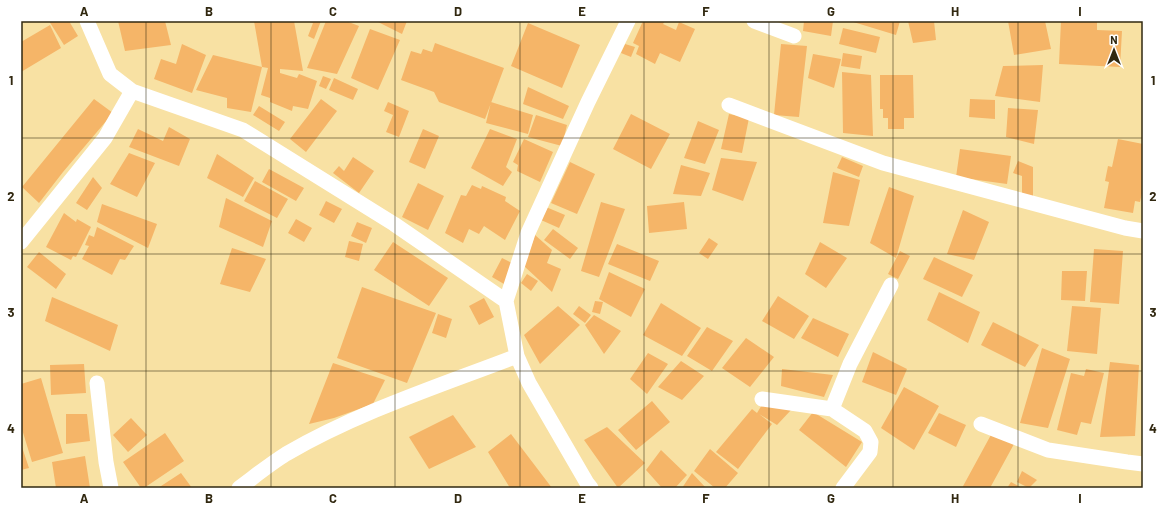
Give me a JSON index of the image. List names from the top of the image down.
{
  "north": "top",
  "grid": {
    "columns": [
      "A",
      "B",
      "C",
      "D",
      "E",
      "F",
      "G",
      "H",
      "I"
    ],
    "rows": [
      "1",
      "2",
      "3",
      "4"
    ]
  }
}
